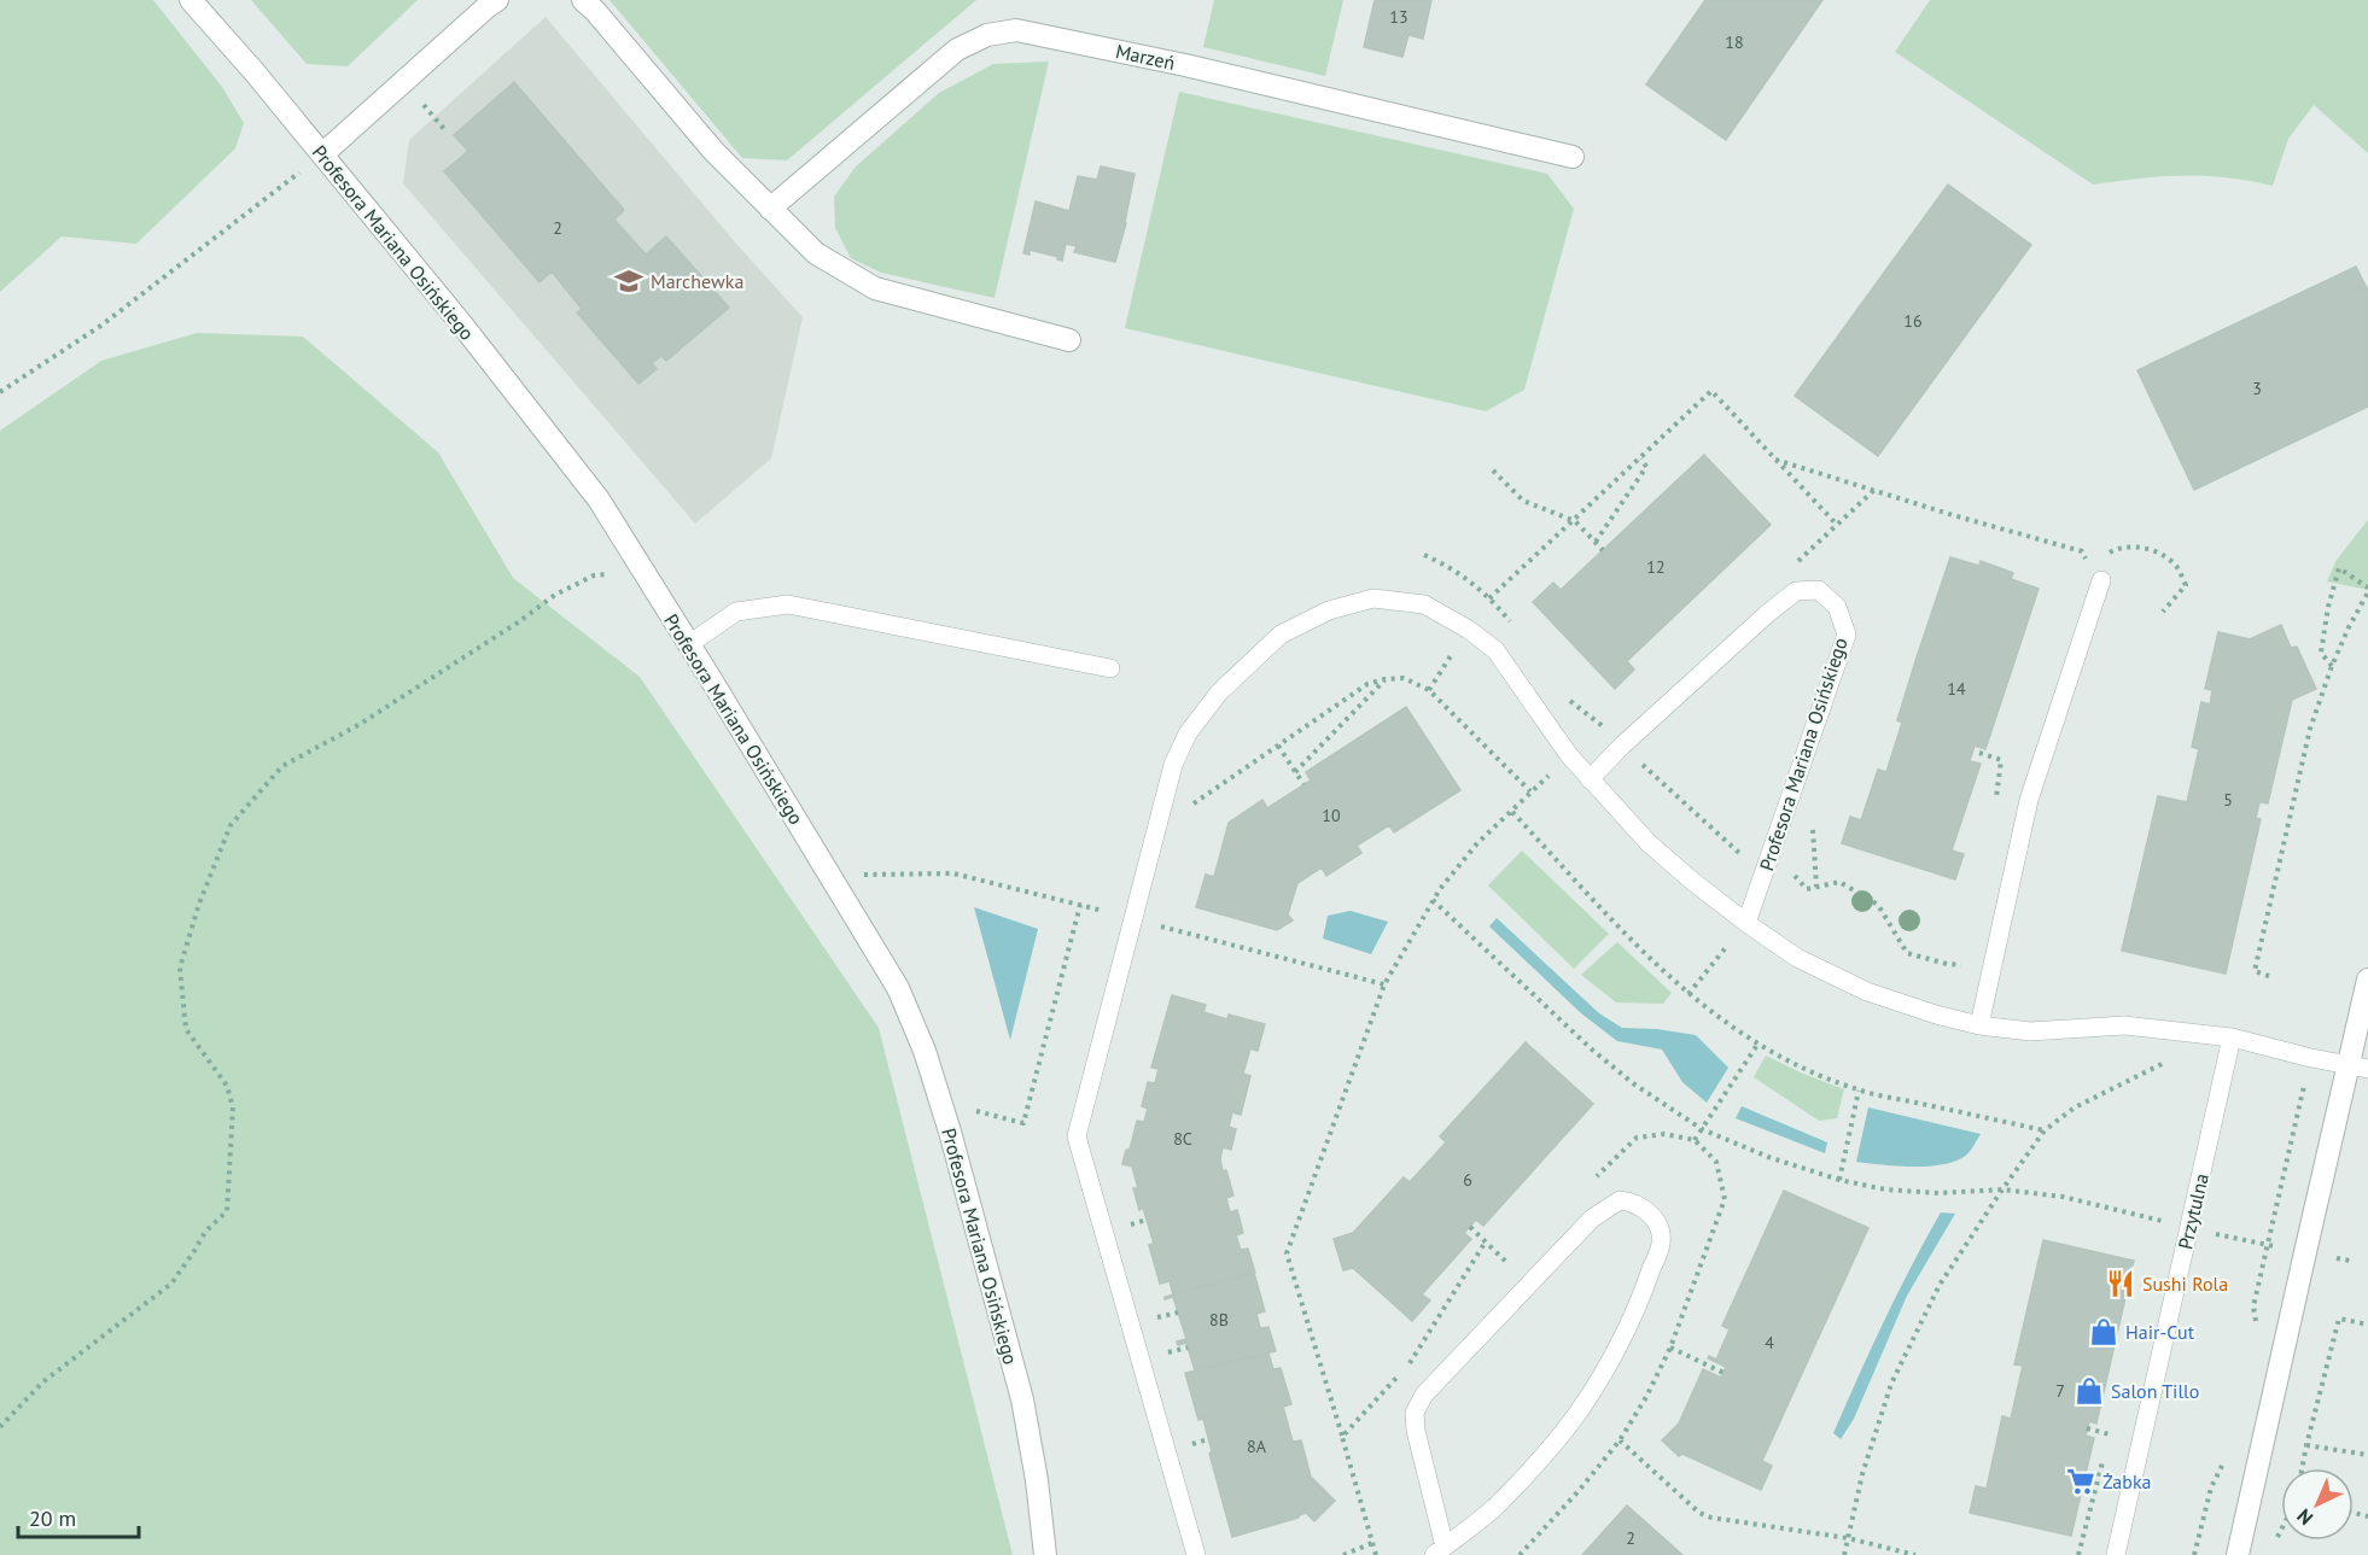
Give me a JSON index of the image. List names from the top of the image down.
{
  "streets": {
    "street": ["Marzeń", "Profesora Mariana Osińskiego"],
    "lane": ["Przytulna"]
  },
  "places": {
    "school or university": ["Marchewka"],
    "restaurant": ["Sushi Rola"],
    "shop": ["Hair-Cut", "Salon Tillo"],
    "supermarket": ["Żabka"]
  },
  "house_numbers": [
    "13",
    "18",
    "2",
    "16",
    "3",
    "12",
    "14",
    "5",
    "10",
    "8C",
    "6",
    "8B",
    "4",
    "7",
    "8A",
    "2"
  ],
  "scale_bar": "20 m",
  "north": "bottom left"
}
